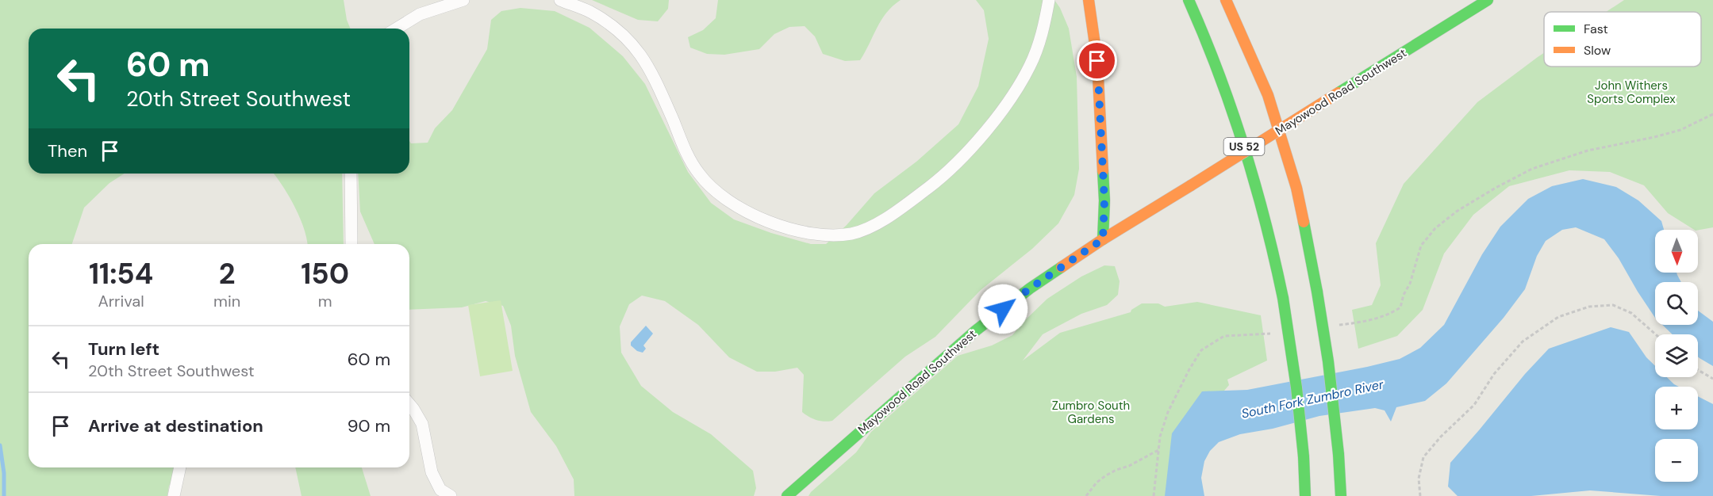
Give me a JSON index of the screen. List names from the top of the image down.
{
  "streets": {
    "main road": ["Mayowood Road Southwest", "US 52"]
  },
  "water": ["South Fork Zumbro River"],
  "parks": ["John Withers Sports Complex", "Zumbro South Gardens"],
  "legend": ["Fast", "Slow"],
  "north": "bottom",
  "page": {
    "turn": ["60 m", "20th Street Southwest"],
    "then": "Then",
    "map_buttons": ["+", "−"],
    "eta": [
      "11:54",
      "Arrival",
      "2",
      "min",
      "150",
      "m"
    ],
    "list": [
      {
        "name": "Turn left",
        "note": "20th Street Southwest",
        "value": "60 m"
      },
      {
        "name": "Arrive at destination",
        "value": "90 m"
      }
    ]
  }
}
